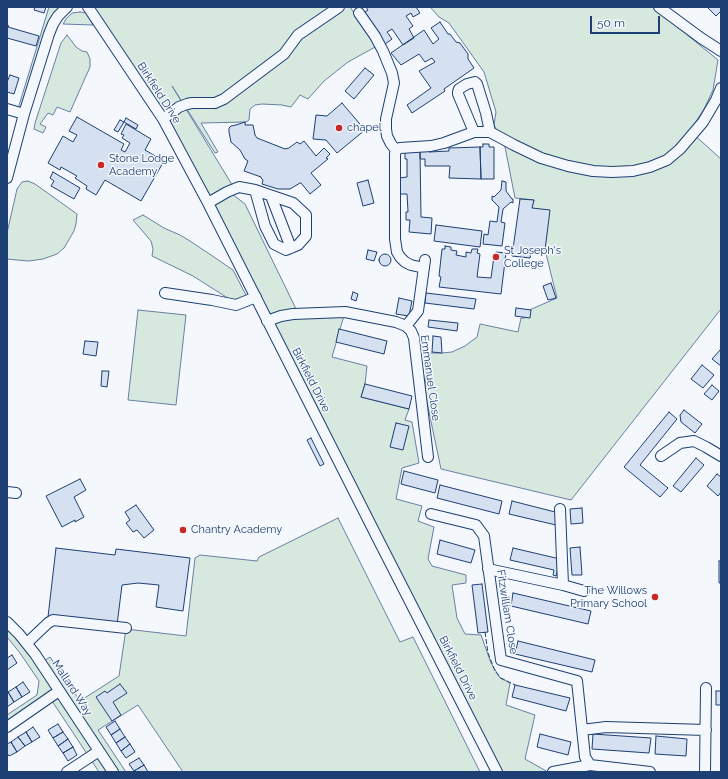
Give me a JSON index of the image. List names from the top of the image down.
{
  "streets": {
    "street": [
      "Birkfield Drive",
      "Emmanuel Close",
      "Fitzwilliam Close",
      "Mallard Way"
    ]
  },
  "crossings": [
    ["Birkfield Drive", "Emmanuel Close"]
  ],
  "places": [
    "chapel",
    "Stone Lodge Academy",
    "St Joseph's College",
    "Chantry Academy",
    "The Willows Primary School"
  ],
  "scale_bar": "50 m"
}
